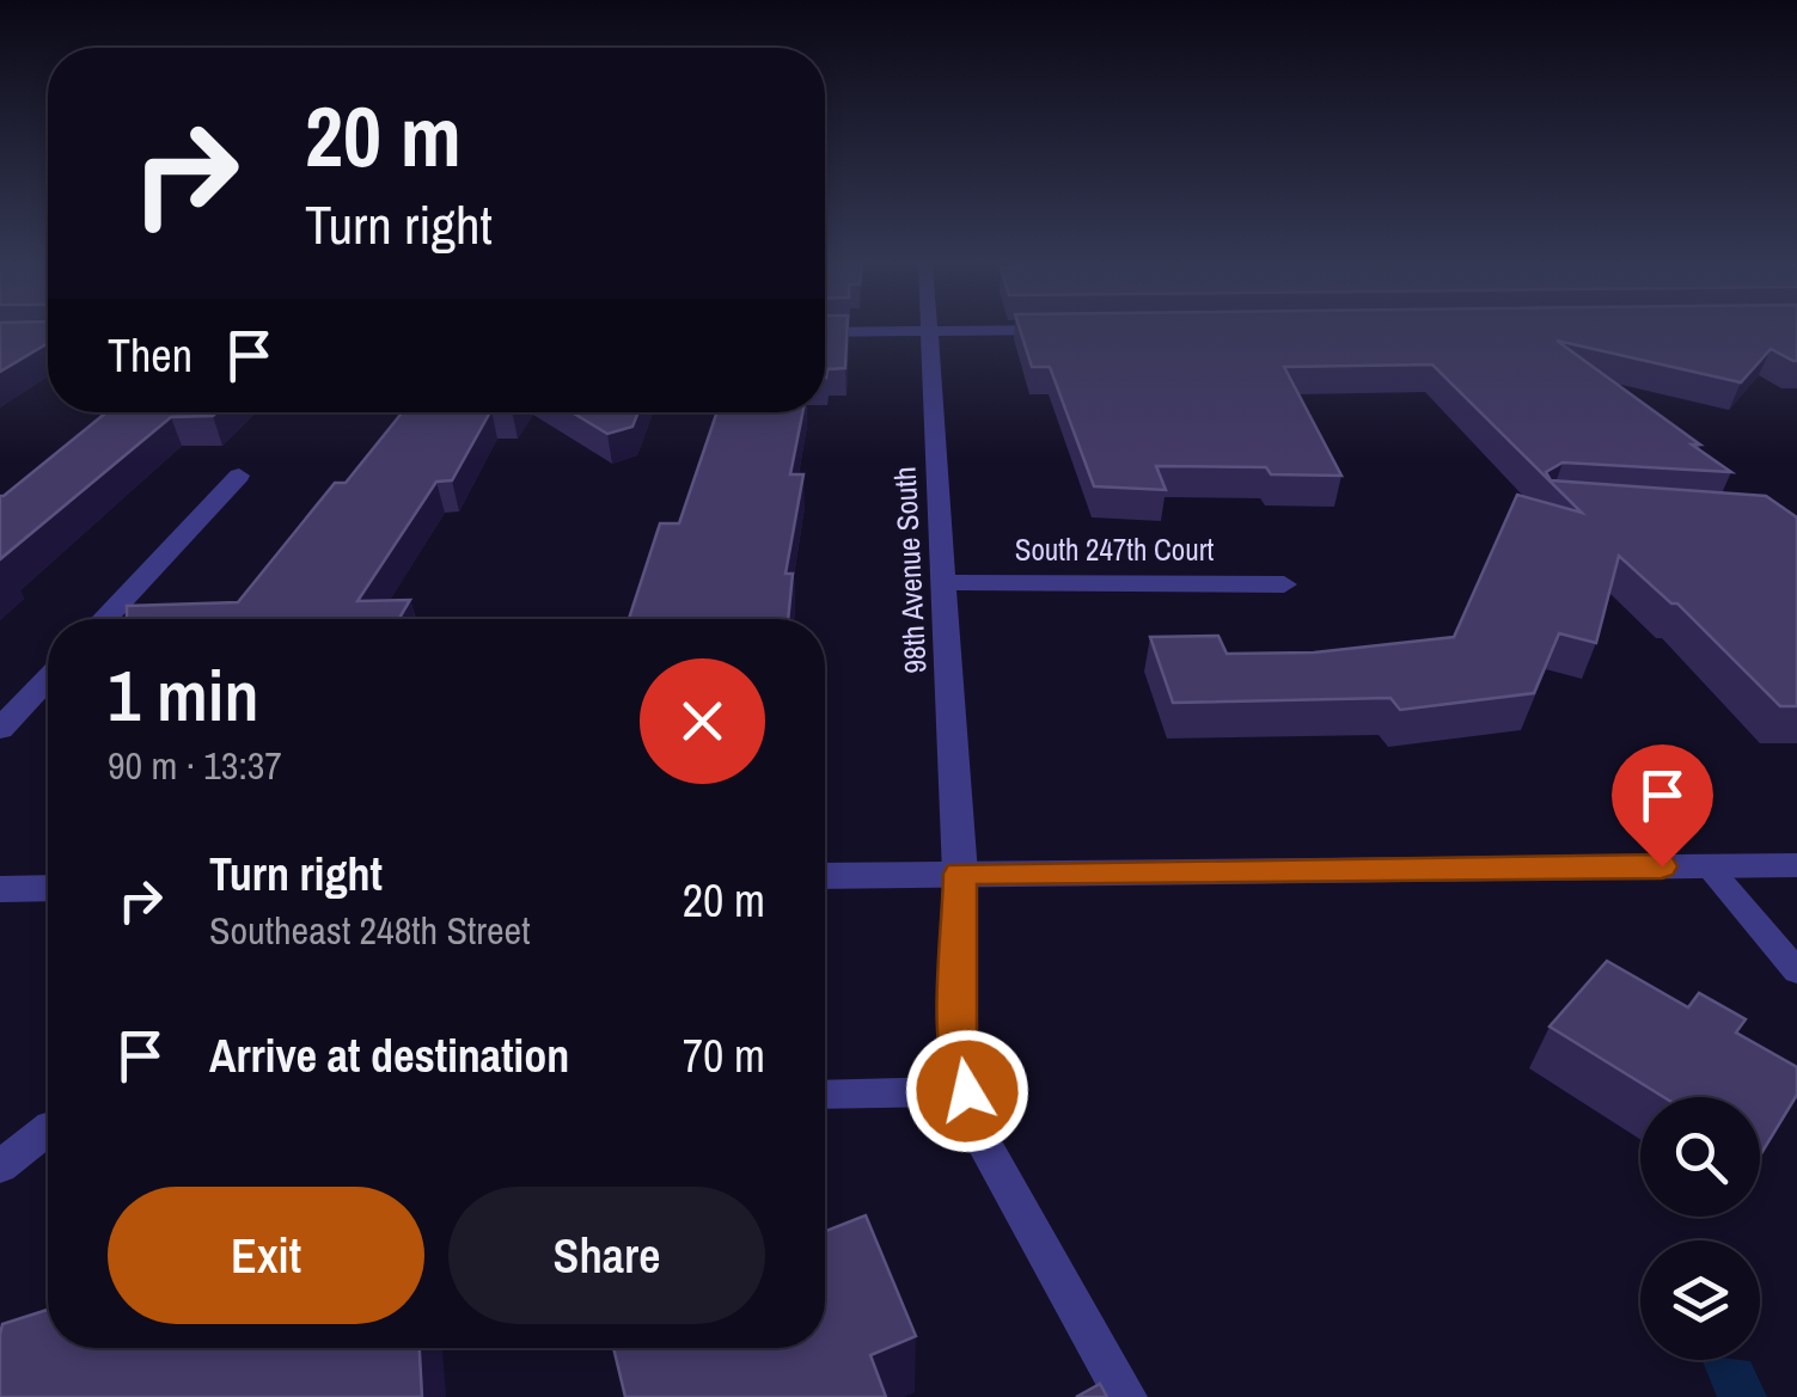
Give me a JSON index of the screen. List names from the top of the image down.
{
  "streets": {
    "street": ["South 247th Court", "98th Avenue South"]
  },
  "crossings": [
    ["South 247th Court", "98th Avenue South"]
  ],
  "page": {
    "turn": ["20 m", "Turn right"],
    "then": "Then",
    "heading": ["1 min", "90 m · 13:37"],
    "list": [
      {
        "name": "Turn right",
        "note": "Southeast 248th Street",
        "value": "20 m"
      },
      {
        "name": "Arrive at destination",
        "value": "70 m"
      }
    ],
    "buttons": ["Exit", "Share"]
  }
}
